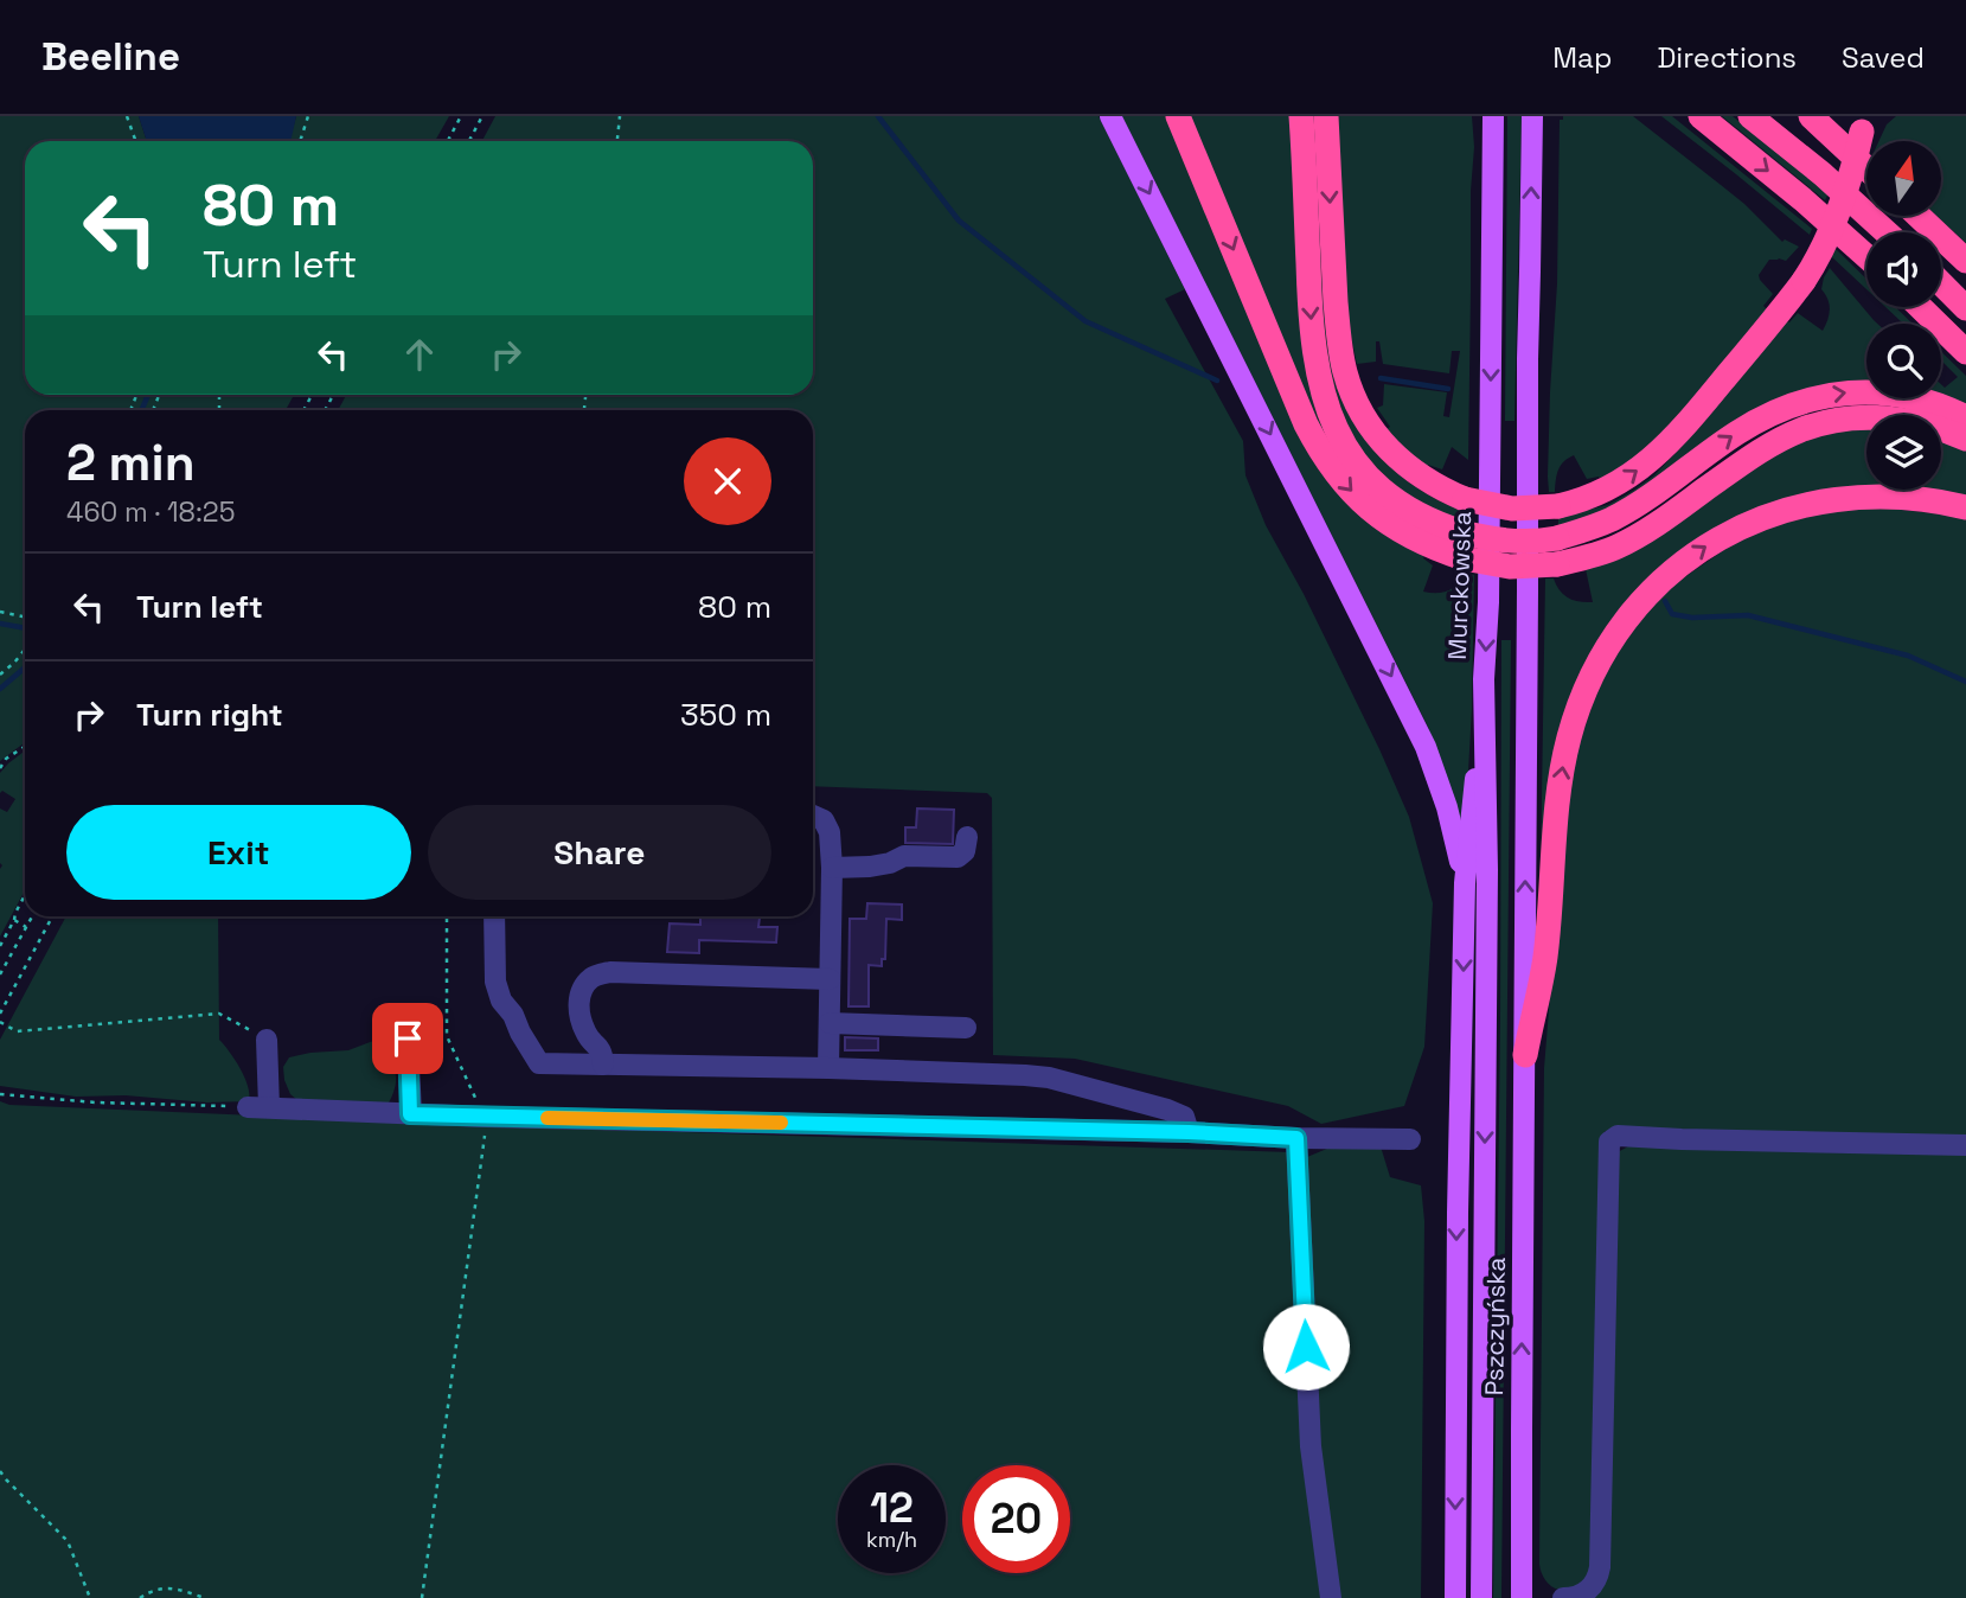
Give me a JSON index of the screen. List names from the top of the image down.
{
  "streets": {
    "main road": ["Murckowska", "Pszczyńska"]
  },
  "crossings": [
    ["Murckowska", "Pszczyńska"]
  ],
  "north": "top",
  "page": {
    "header": "Beeline",
    "nav": ["Map", "Directions", "Saved"],
    "turn": ["80 m", "Turn left"],
    "heading": ["2 min", "460 m · 18:25"],
    "list": [
      {
        "name": "Turn left",
        "value": "80 m"
      },
      {
        "name": "Turn right",
        "value": "350 m"
      }
    ],
    "buttons": ["Exit", "Share"],
    "speed": "12 km/h",
    "limit": "20"
  }
}
